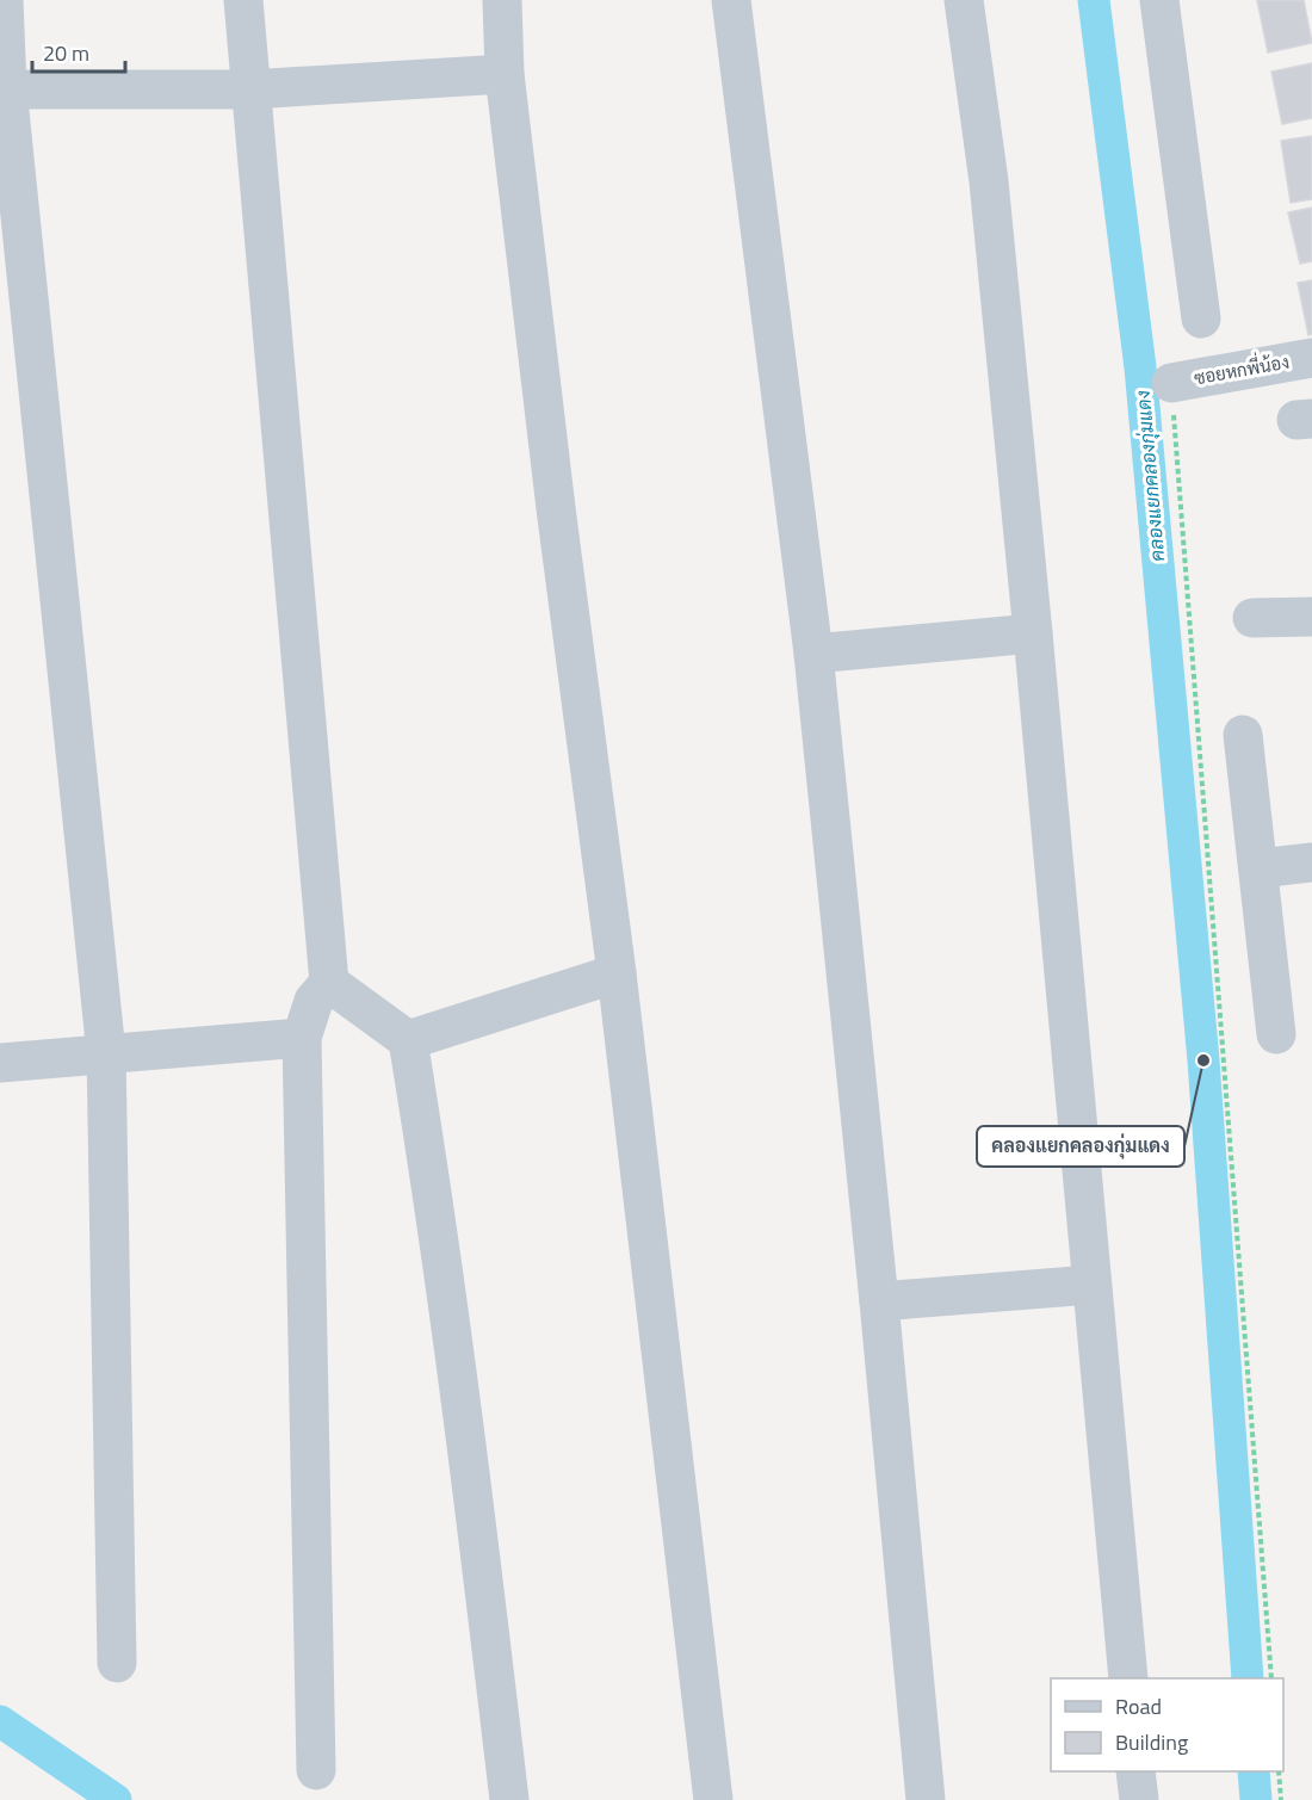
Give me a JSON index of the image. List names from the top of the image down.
{
  "streets": {
    "street": ["ซอยหกพี่น้อง"]
  },
  "water": ["คลองแยกคลองกุ่มแดง"],
  "places": ["คลองแยกคลองกุ่มแดง"],
  "legend": ["Road", "Building"],
  "scale_bar": "20 m"
}
